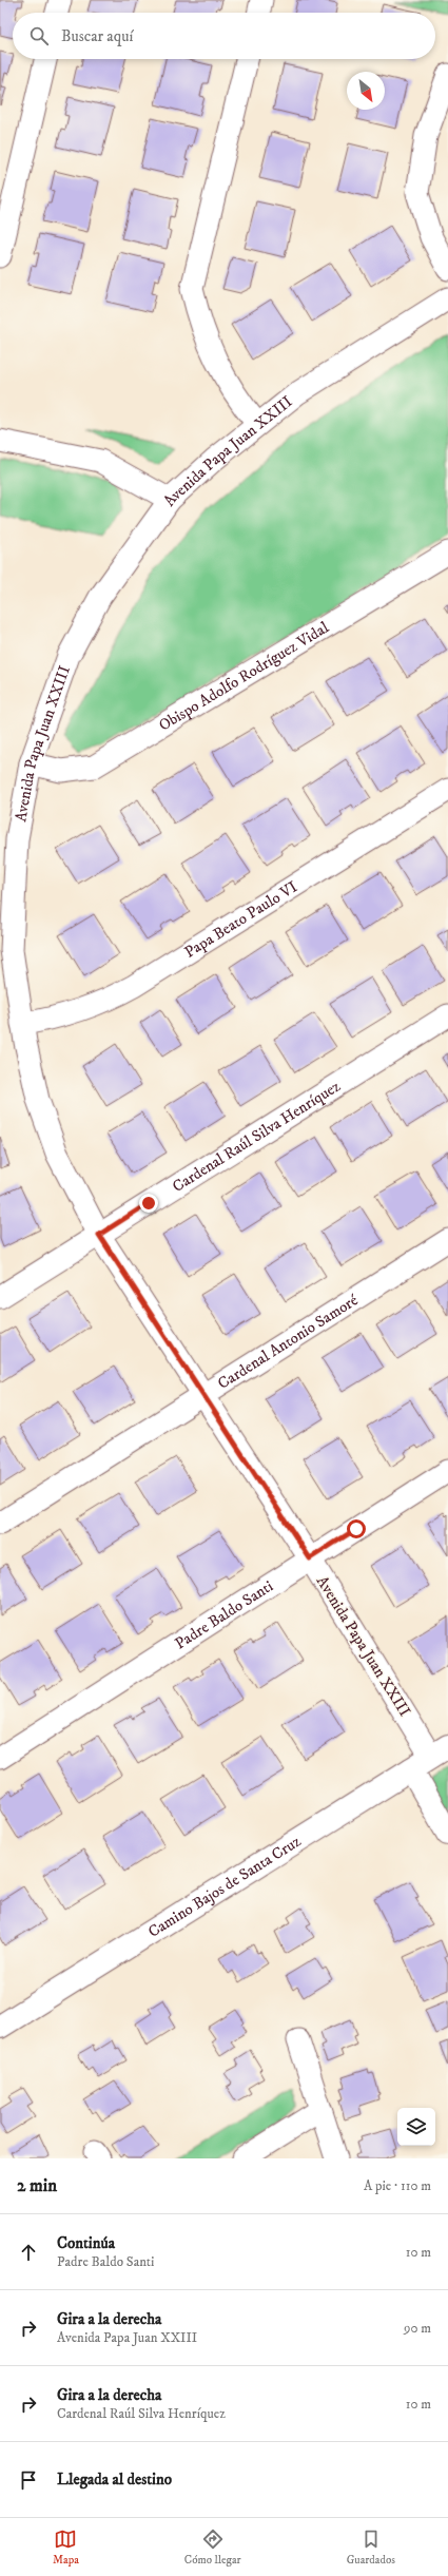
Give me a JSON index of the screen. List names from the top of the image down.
{
  "streets": {
    "street": [
      "Avenida Papa Juan XXIII",
      "Obispo Adolfo Rodríguez Vidal",
      "Papa Beato Paulo VI",
      "Cardenal Raúl Silva Henríquez",
      "Cardenal Antonio Samoré",
      "Padre Baldo Santi",
      "Camino Bajos de Santa Cruz"
    ]
  },
  "crossings": [
    ["Avenida Papa Juan XXIII", "Obispo Adolfo Rodríguez Vidal"],
    ["Avenida Papa Juan XXIII", "Papa Beato Paulo VI"],
    ["Avenida Papa Juan XXIII", "Cardenal Raúl Silva Henríquez"],
    ["Avenida Papa Juan XXIII", "Cardenal Antonio Samoré"],
    ["Avenida Papa Juan XXIII", "Padre Baldo Santi"],
    ["Avenida Papa Juan XXIII", "Camino Bajos de Santa Cruz"]
  ],
  "north": "bottom right",
  "page": {
    "search": "Buscar aquí",
    "heading": ["2 min", "A pie · 110 m"],
    "list": [
      ["Continúa", "Padre Baldo Santi", "10 m"],
      ["Gira a la derecha", "Avenida Papa Juan XXIII", "90 m"],
      ["Gira a la derecha", "Cardenal Raúl Silva Henríquez", "10 m"],
      "Llegada al destino"
    ],
    "nav": ["Mapa", "Cómo llegar", "Guardados"]
  }
}
